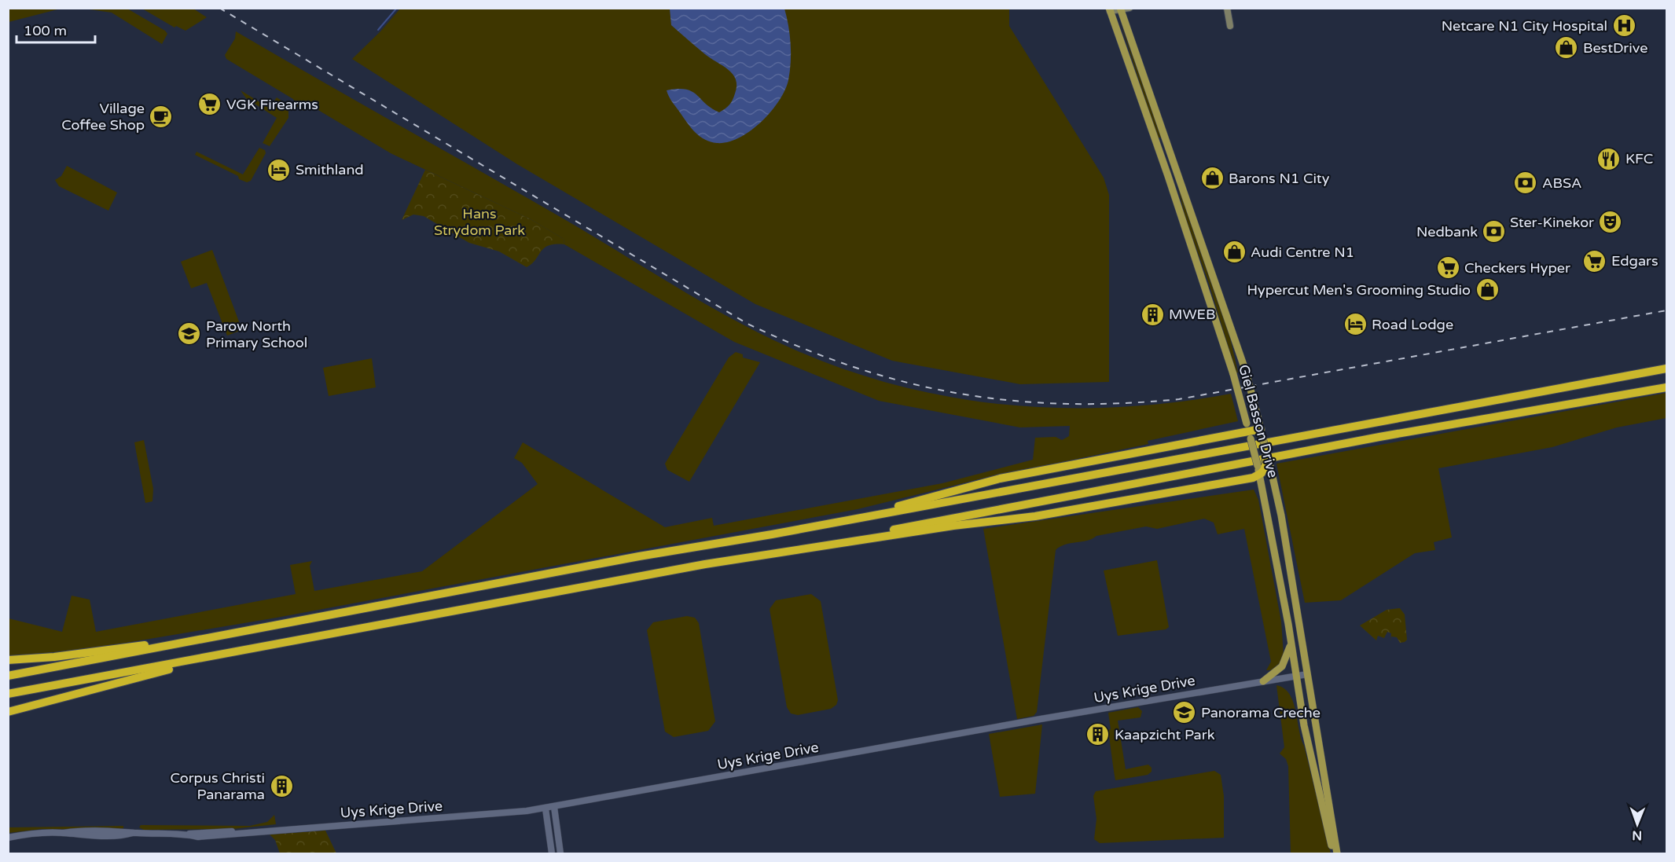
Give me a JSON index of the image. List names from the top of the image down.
{
  "streets": {
    "main road": ["Giel Basson Drive"],
    "street": ["Uys Krige Drive"]
  },
  "crossings": [
    ["Giel Basson Drive", "Uys Krige Drive"]
  ],
  "parks": ["Hans Strydom Park"],
  "places": {
    "hospital": ["Netcare N1 City Hospital"],
    "shop": [
      "BestDrive",
      "Barons N1 City",
      "Audi Centre N1",
      "Hypercut Men's Grooming Studio"
    ],
    "supermarket": ["VGK Firearms", "Edgars", "Checkers Hyper"],
    "cafe": ["Village Coffee Shop"],
    "restaurant": ["KFC"],
    "hotel": ["Smithland", "Road Lodge"],
    "bank": ["ABSA", "Nedbank"],
    "theatre": ["Ster-Kinekor"],
    "building": ["MWEB", "Kaapzicht Park", "Corpus Christi Panarama"],
    "school or university": ["Parow North Primary School", "Panorama Creche"]
  },
  "scale_bar": "100 m",
  "north": "bottom"
}
